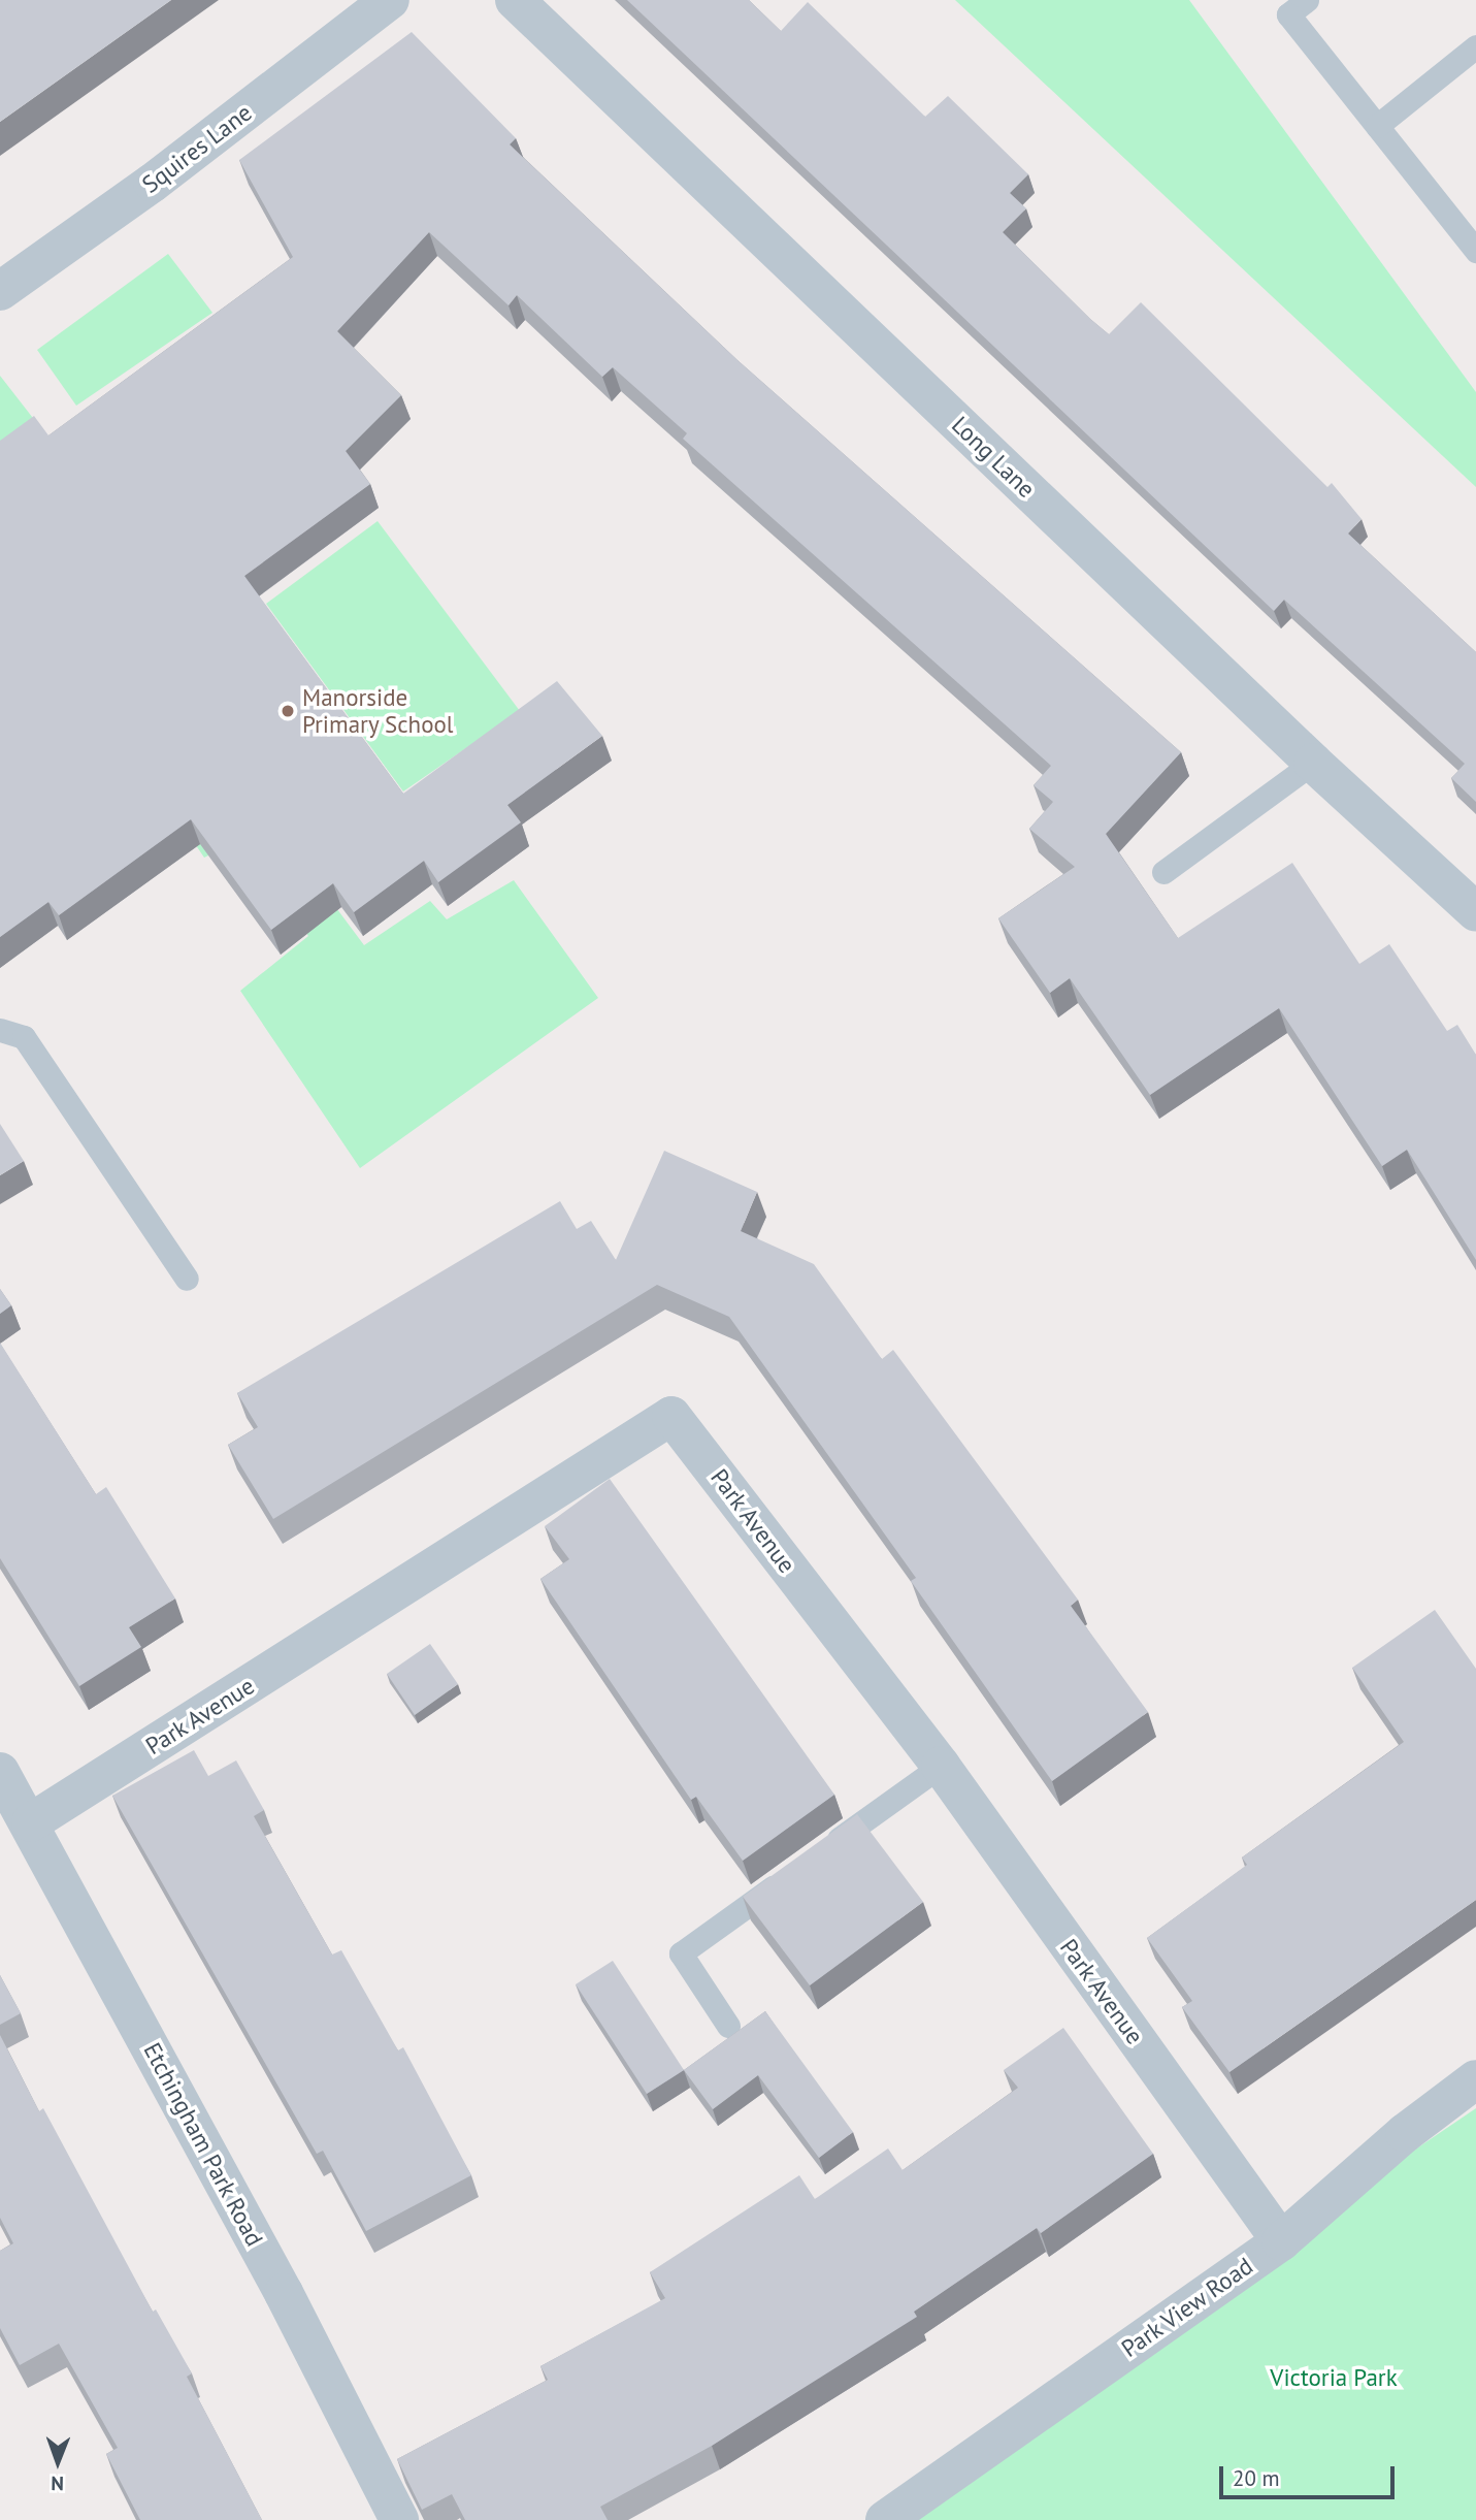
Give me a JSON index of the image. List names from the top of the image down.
{
  "streets": {
    "street": [
      "Squires Lane",
      "Long Lane",
      "Park Avenue",
      "Etchingham Park Road",
      "Park View Road"
    ]
  },
  "crossings": [
    ["Park Avenue", "Etchingham Park Road"],
    ["Park Avenue", "Park View Road"]
  ],
  "parks": ["Victoria Park"],
  "places": ["Manorside Primary School"],
  "scale_bar": "20 m",
  "north": "bottom"
}
